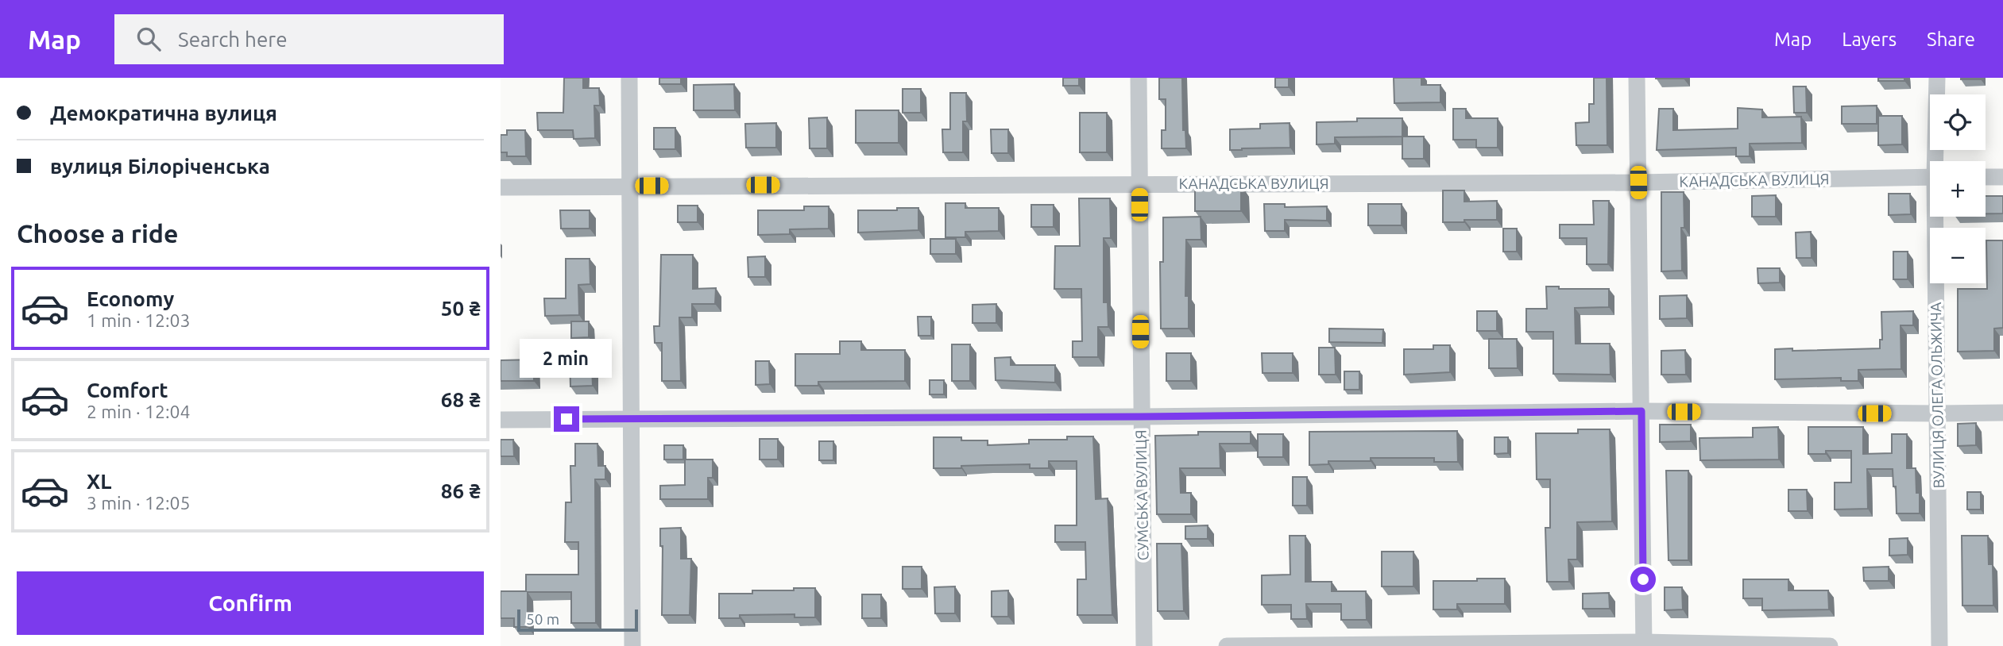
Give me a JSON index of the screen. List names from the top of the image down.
{
  "streets": {
    "street": ["КАНАДСЬКА ВУЛИЦЯ", "ВУЛИЦЯ ОЛЕГА ОЛЬЖИЧА", "СУМСЬКА ВУЛИЦЯ"]
  },
  "crossings": [
    ["КАНАДСЬКА ВУЛИЦЯ", "СУМСЬКА ВУЛИЦЯ"]
  ],
  "scale_bar": "50 m",
  "page": {
    "header": "Map",
    "search": "Search here",
    "nav": ["Map", "Layers", "Share"],
    "banner": ["Демократична вулиця", "вулиця Білоріченська"],
    "map_buttons": ["+", "−"],
    "heading": "Choose a ride",
    "list": [
      {
        "name": "Economy",
        "note": "1 min · 12:03",
        "value": "50 ₴"
      },
      {
        "name": "Comfort",
        "note": "2 min · 12:04",
        "value": "68 ₴"
      },
      {
        "name": "XL",
        "note": "3 min · 12:05",
        "value": "86 ₴"
      }
    ],
    "bubble": "2 min",
    "buttons": "Confirm",
    "scale": "50 m"
  }
}
